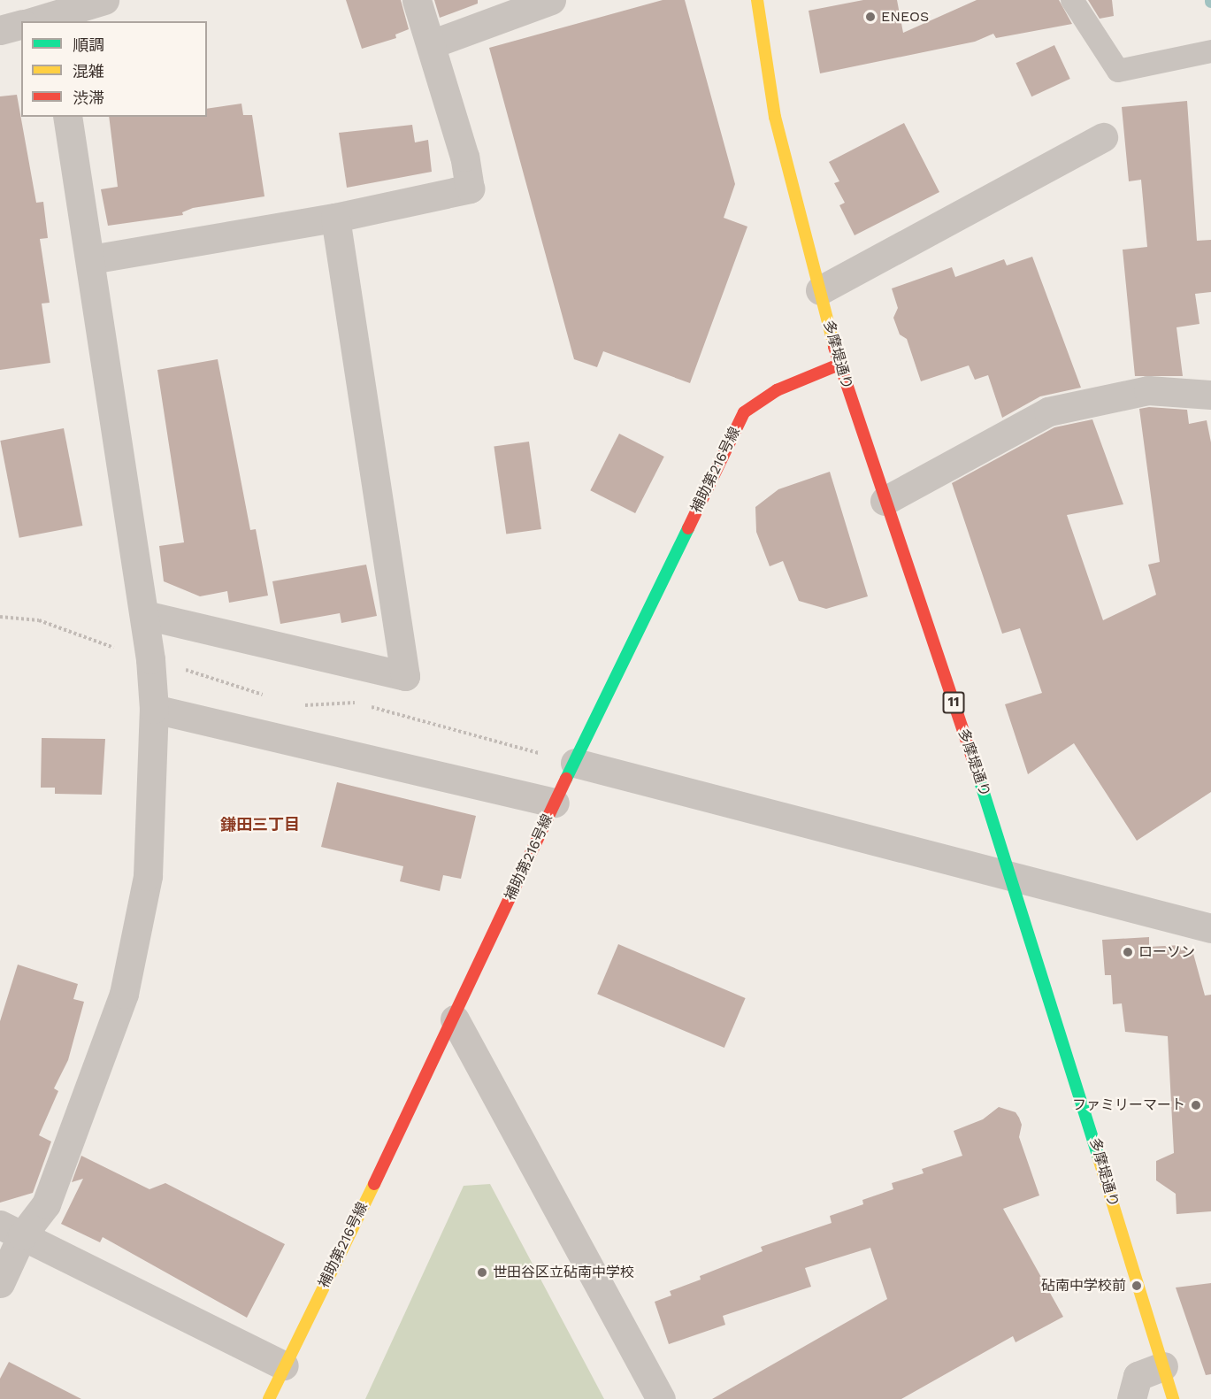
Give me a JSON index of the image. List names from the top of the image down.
{
  "streets": {
    "main road": ["多摩堤通り", "補助第216号線", "11"]
  },
  "crossings": [
    ["多摩堤通り", "補助第216号線"]
  ],
  "districts": ["鎌田三丁目"],
  "places": [
    "ENEOS",
    "ローソン",
    "ファミリーマート",
    "世田谷区立砧南中学校",
    "砧南中学校前"
  ],
  "legend": ["順調", "混雑", "渋滞"]
}
